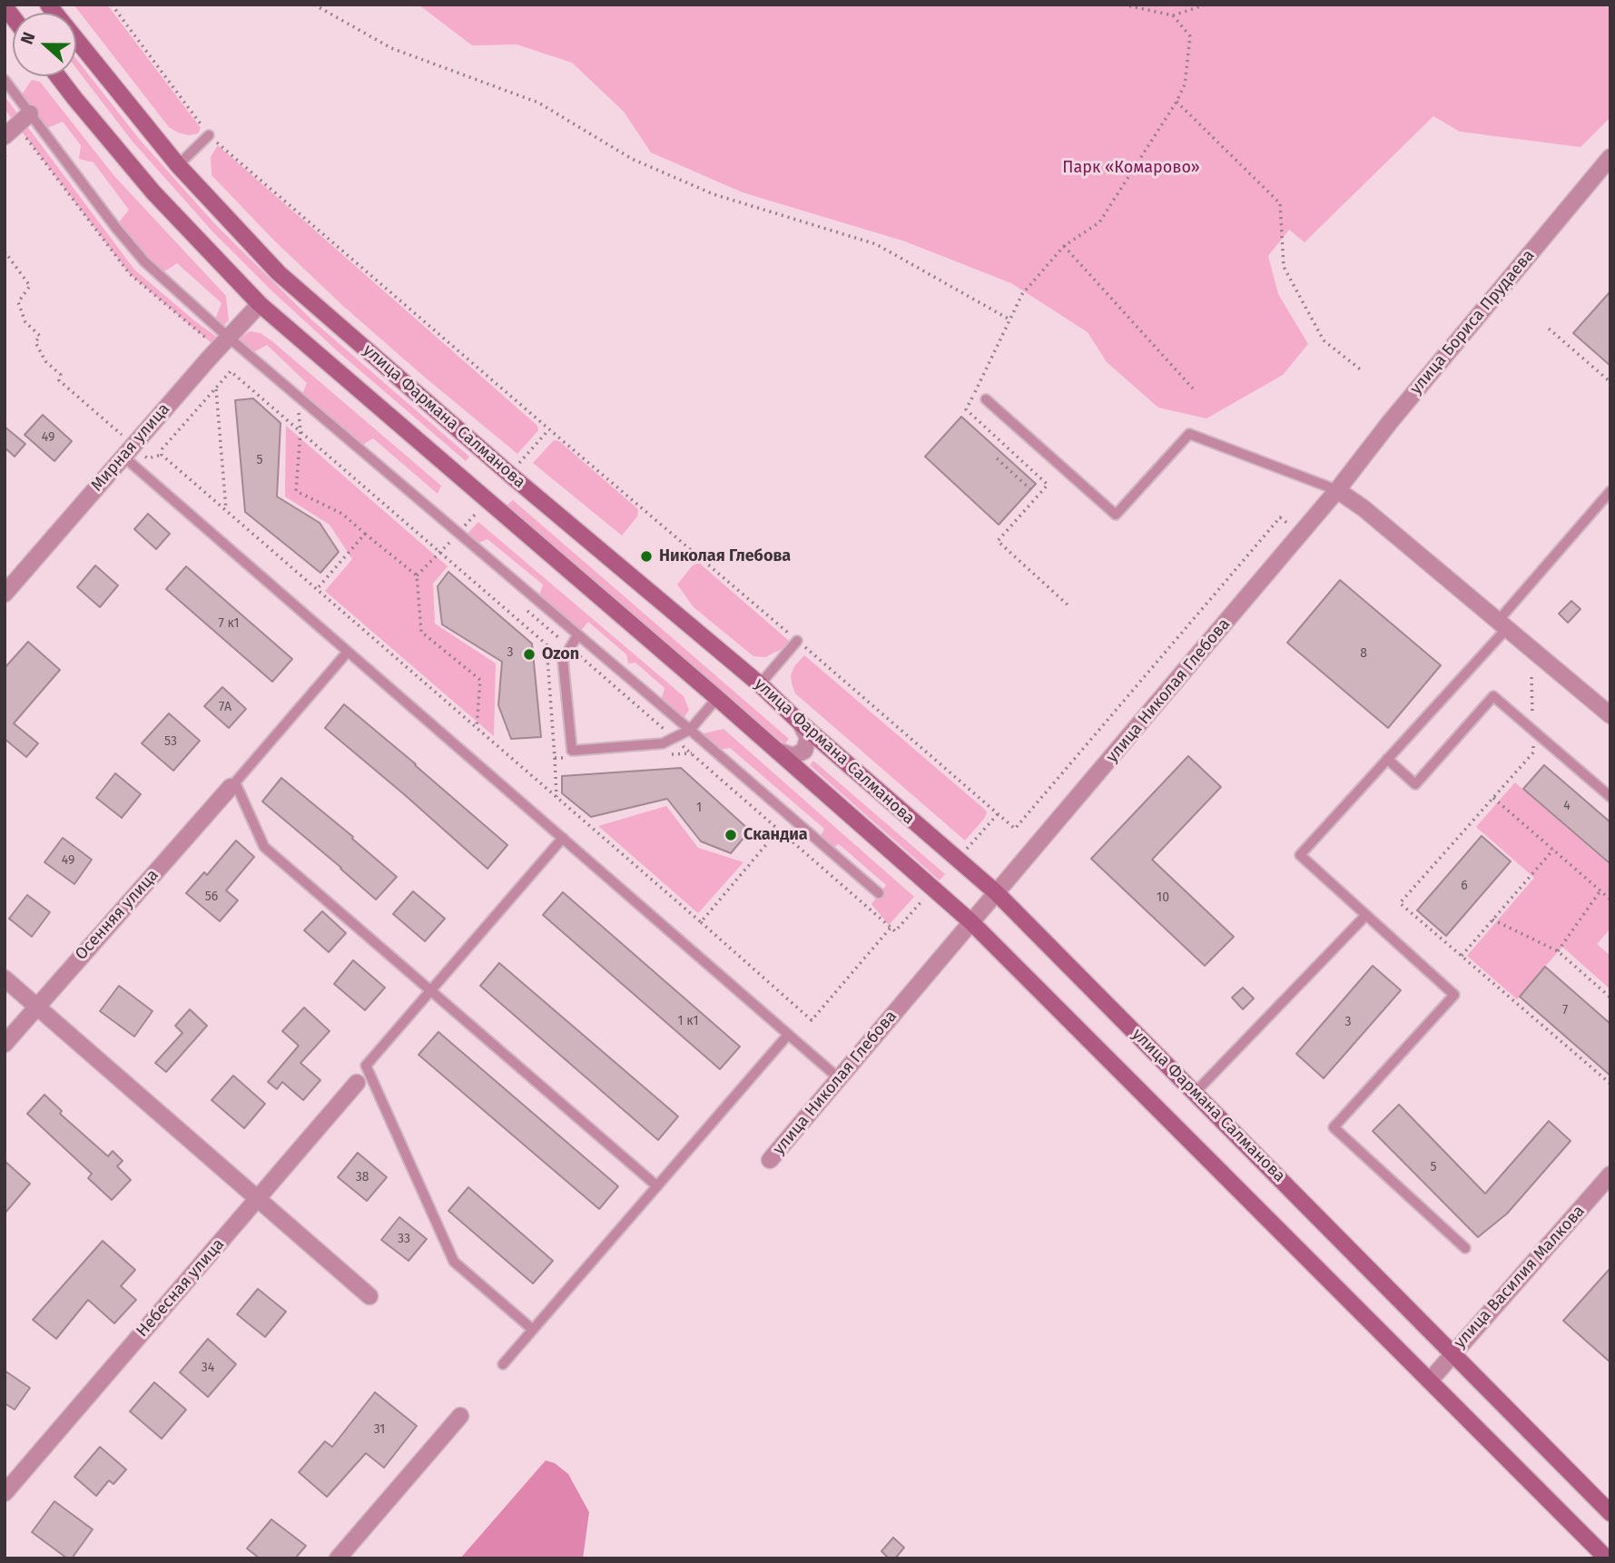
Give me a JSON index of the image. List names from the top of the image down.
{
  "streets": {
    "street": [
      "улица Бориса Прудаева",
      "улица Фармана Салманова",
      "Мирная улица",
      "улица Николая Глебова",
      "Осенняя улица",
      "улица Василия Малкова",
      "Небесная улица"
    ]
  },
  "crossings": [
    ["улица Бориса Прудаева", "улица Николая Глебова"],
    ["улица Фармана Салманова", "улица Николая Глебова"],
    ["улица Фармана Салманова", "улица Василия Малкова"]
  ],
  "parks": ["Парк «Комарово»"],
  "places": ["Николая Глебова", "Ozon", "Скандиа"],
  "house_numbers": [
    "49",
    "5",
    "7 к1",
    "3",
    "8",
    "7А",
    "53",
    "4",
    "1",
    "49",
    "6",
    "56",
    "10",
    "7",
    "1 к1",
    "3",
    "5",
    "38",
    "33",
    "34",
    "31"
  ],
  "north": "left"
}
